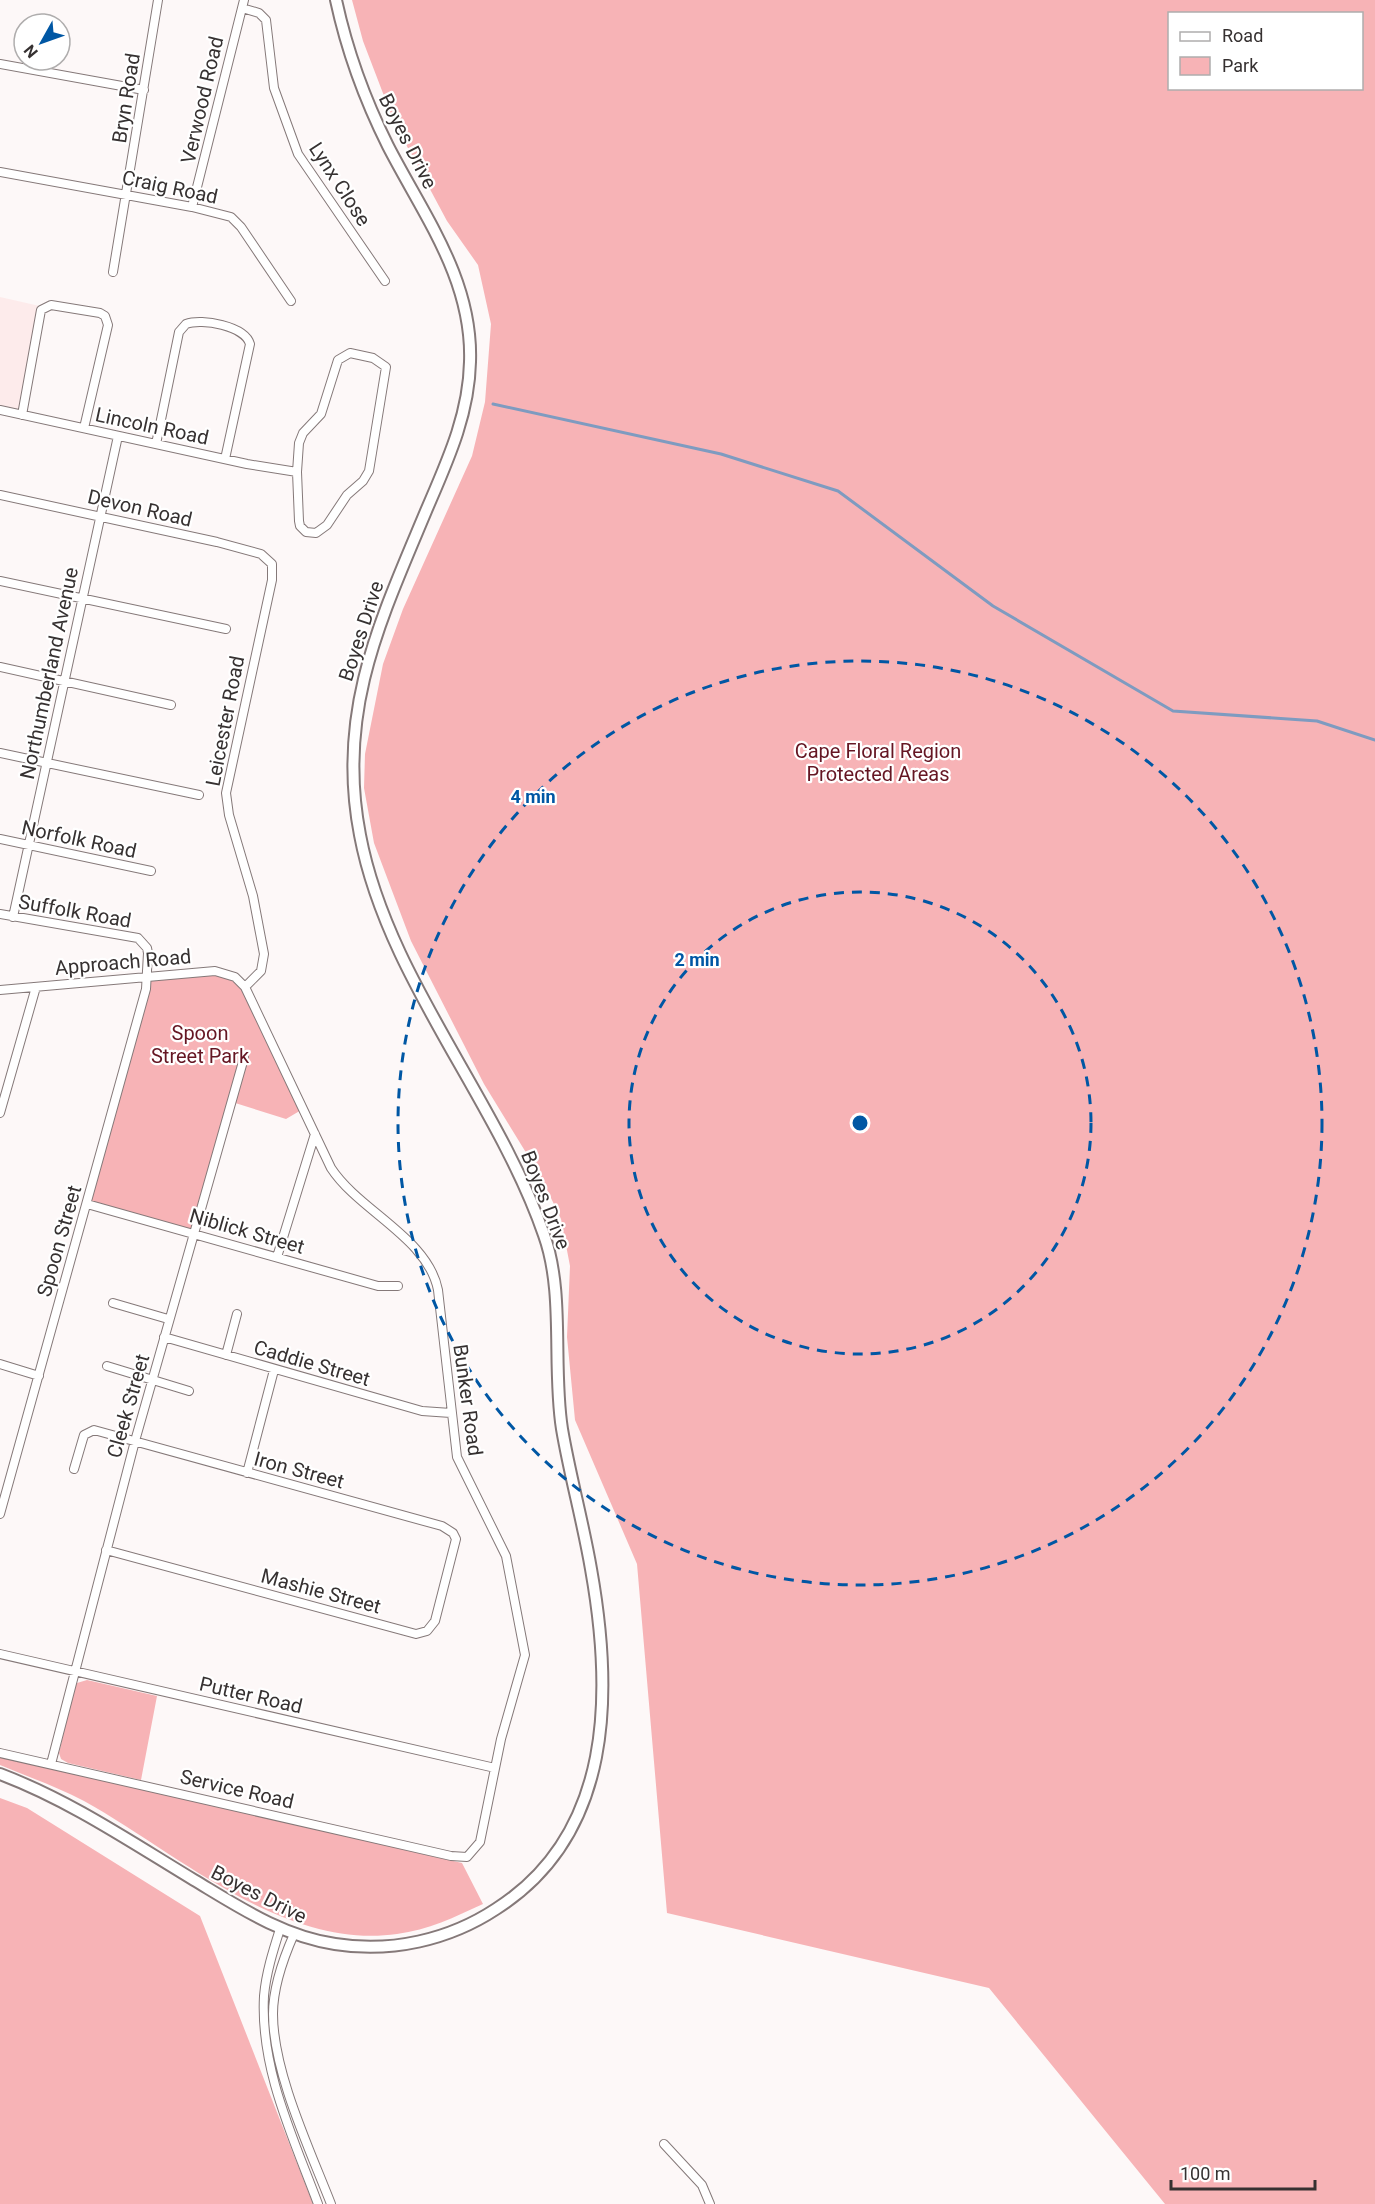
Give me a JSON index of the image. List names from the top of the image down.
{
  "streets": {
    "main road": ["Boyes Drive"],
    "street": [
      "Bryn Road",
      "Verwood Road",
      "Lynx Close",
      "Craig Road",
      "Lincoln Road",
      "Devon Road",
      "Northumberland Avenue",
      "Leicester Road",
      "Norfolk Road",
      "Suffolk Road",
      "Approach Road",
      "Niblick Street",
      "Spoon Street",
      "Caddie Street",
      "Bunker Road",
      "Cleek Street",
      "Iron Street",
      "Mashie Street",
      "Putter Road",
      "Service Road"
    ]
  },
  "crossings": [
    ["Bryn Road", "Craig Road"],
    ["Verwood Road", "Lynx Close"],
    ["Verwood Road", "Craig Road"],
    ["Lincoln Road", "Northumberland Avenue"],
    ["Devon Road", "Northumberland Avenue"],
    ["Devon Road", "Leicester Road"],
    ["Northumberland Avenue", "Norfolk Road"],
    ["Northumberland Avenue", "Suffolk Road"],
    ["Leicester Road", "Approach Road"],
    ["Leicester Road", "Bunker Road"],
    ["Suffolk Road", "Approach Road"],
    ["Suffolk Road", "Spoon Street"],
    ["Approach Road", "Spoon Street"],
    ["Approach Road", "Bunker Road"],
    ["Niblick Street", "Spoon Street"],
    ["Niblick Street", "Cleek Street"],
    ["Caddie Street", "Bunker Road"],
    ["Caddie Street", "Cleek Street"],
    ["Bunker Road", "Putter Road"],
    ["Bunker Road", "Service Road"],
    ["Cleek Street", "Iron Street"],
    ["Cleek Street", "Mashie Street"],
    ["Cleek Street", "Putter Road"],
    ["Cleek Street", "Service Road"],
    ["Iron Street", "Mashie Street"]
  ],
  "parks": ["Cape Floral Region Protected Areas", "Spoon Street Park"],
  "legend": ["Road", "Park"],
  "scale_bar": "100 m",
  "north": "bottom left",
  "rings": ["4 min", "2 min"]
}
